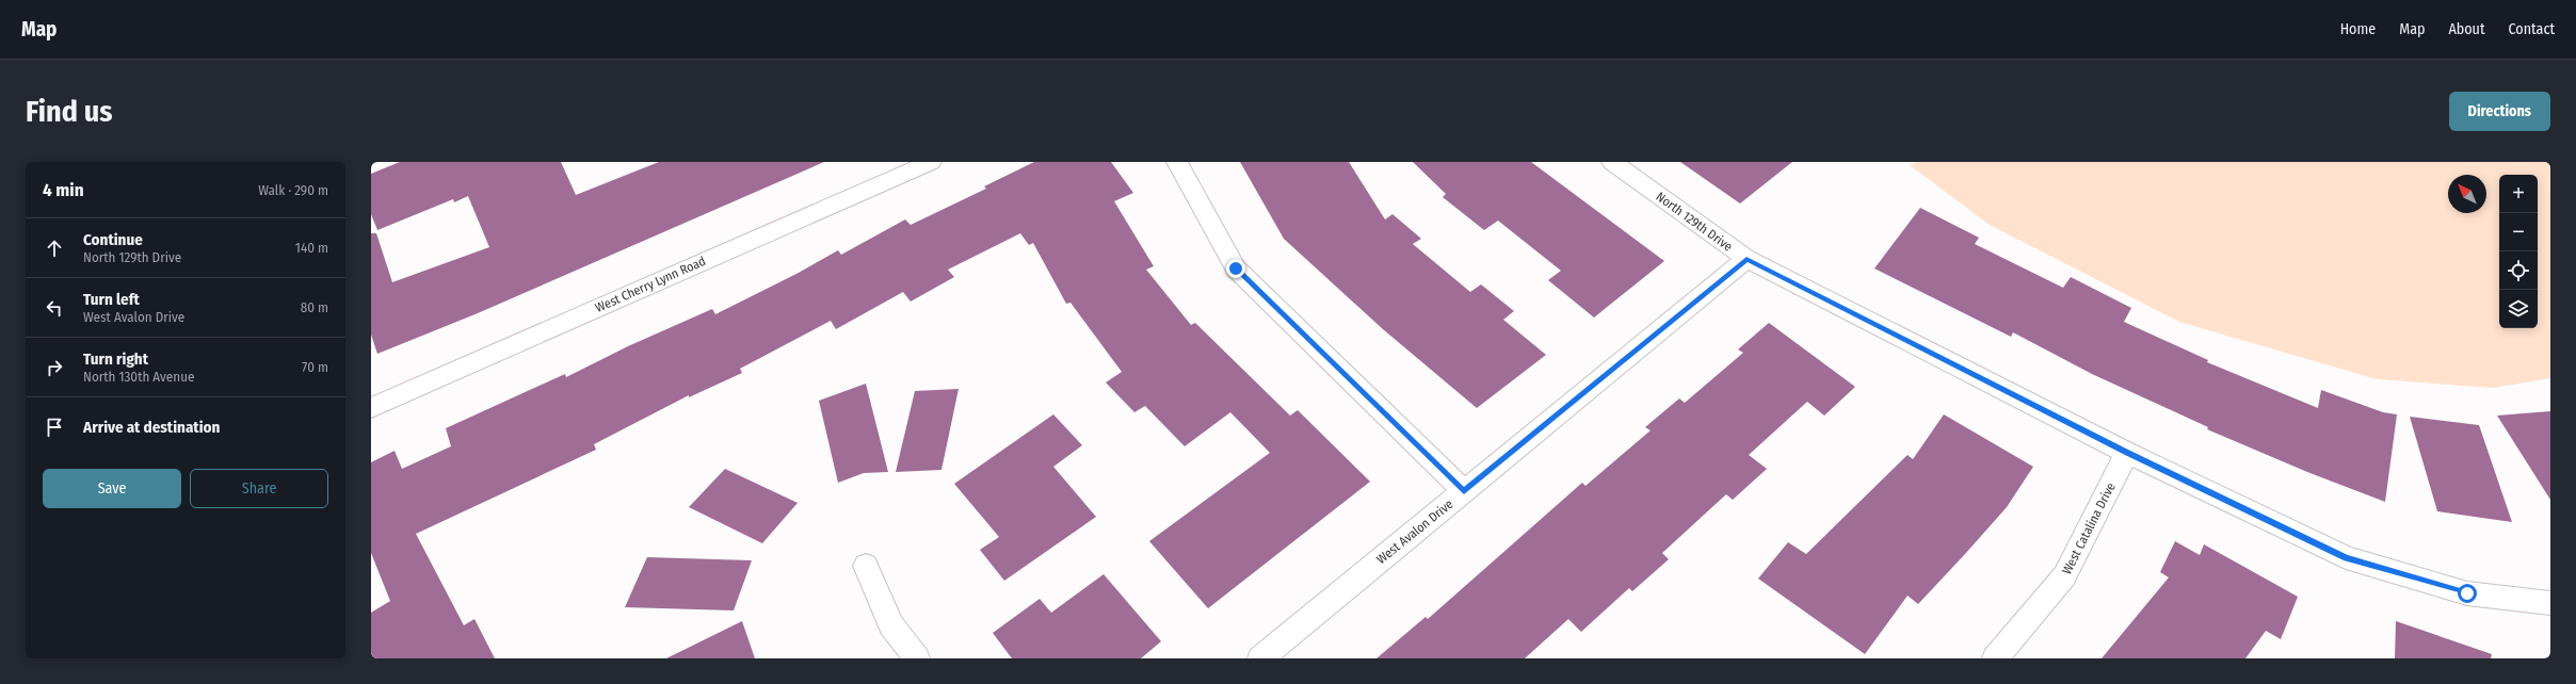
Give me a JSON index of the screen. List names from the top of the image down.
{
  "streets": {
    "street": [
      "North 129th Drive",
      "West Cherry Lynn Road",
      "West Catalina Drive",
      "West Avalon Drive"
    ]
  },
  "crossings": [
    ["North 129th Drive", "West Catalina Drive"],
    ["North 129th Drive", "West Avalon Drive"]
  ],
  "north": "top left",
  "page": {
    "header": "Map",
    "nav": [
      "Home",
      "Map",
      "About",
      "Contact"
    ],
    "buttons": [
      "Directions",
      ["Save", "Share"]
    ],
    "title": "Find us",
    "heading": ["4 min", "Walk · 290 m"],
    "map_buttons": ["+", "−"],
    "list": [
      ["Continue", "North 129th Drive", "140 m"],
      ["Turn left", "West Avalon Drive", "80 m"],
      ["Turn right", "North 130th Avenue", "70 m"],
      "Arrive at destination"
    ]
  }
}
